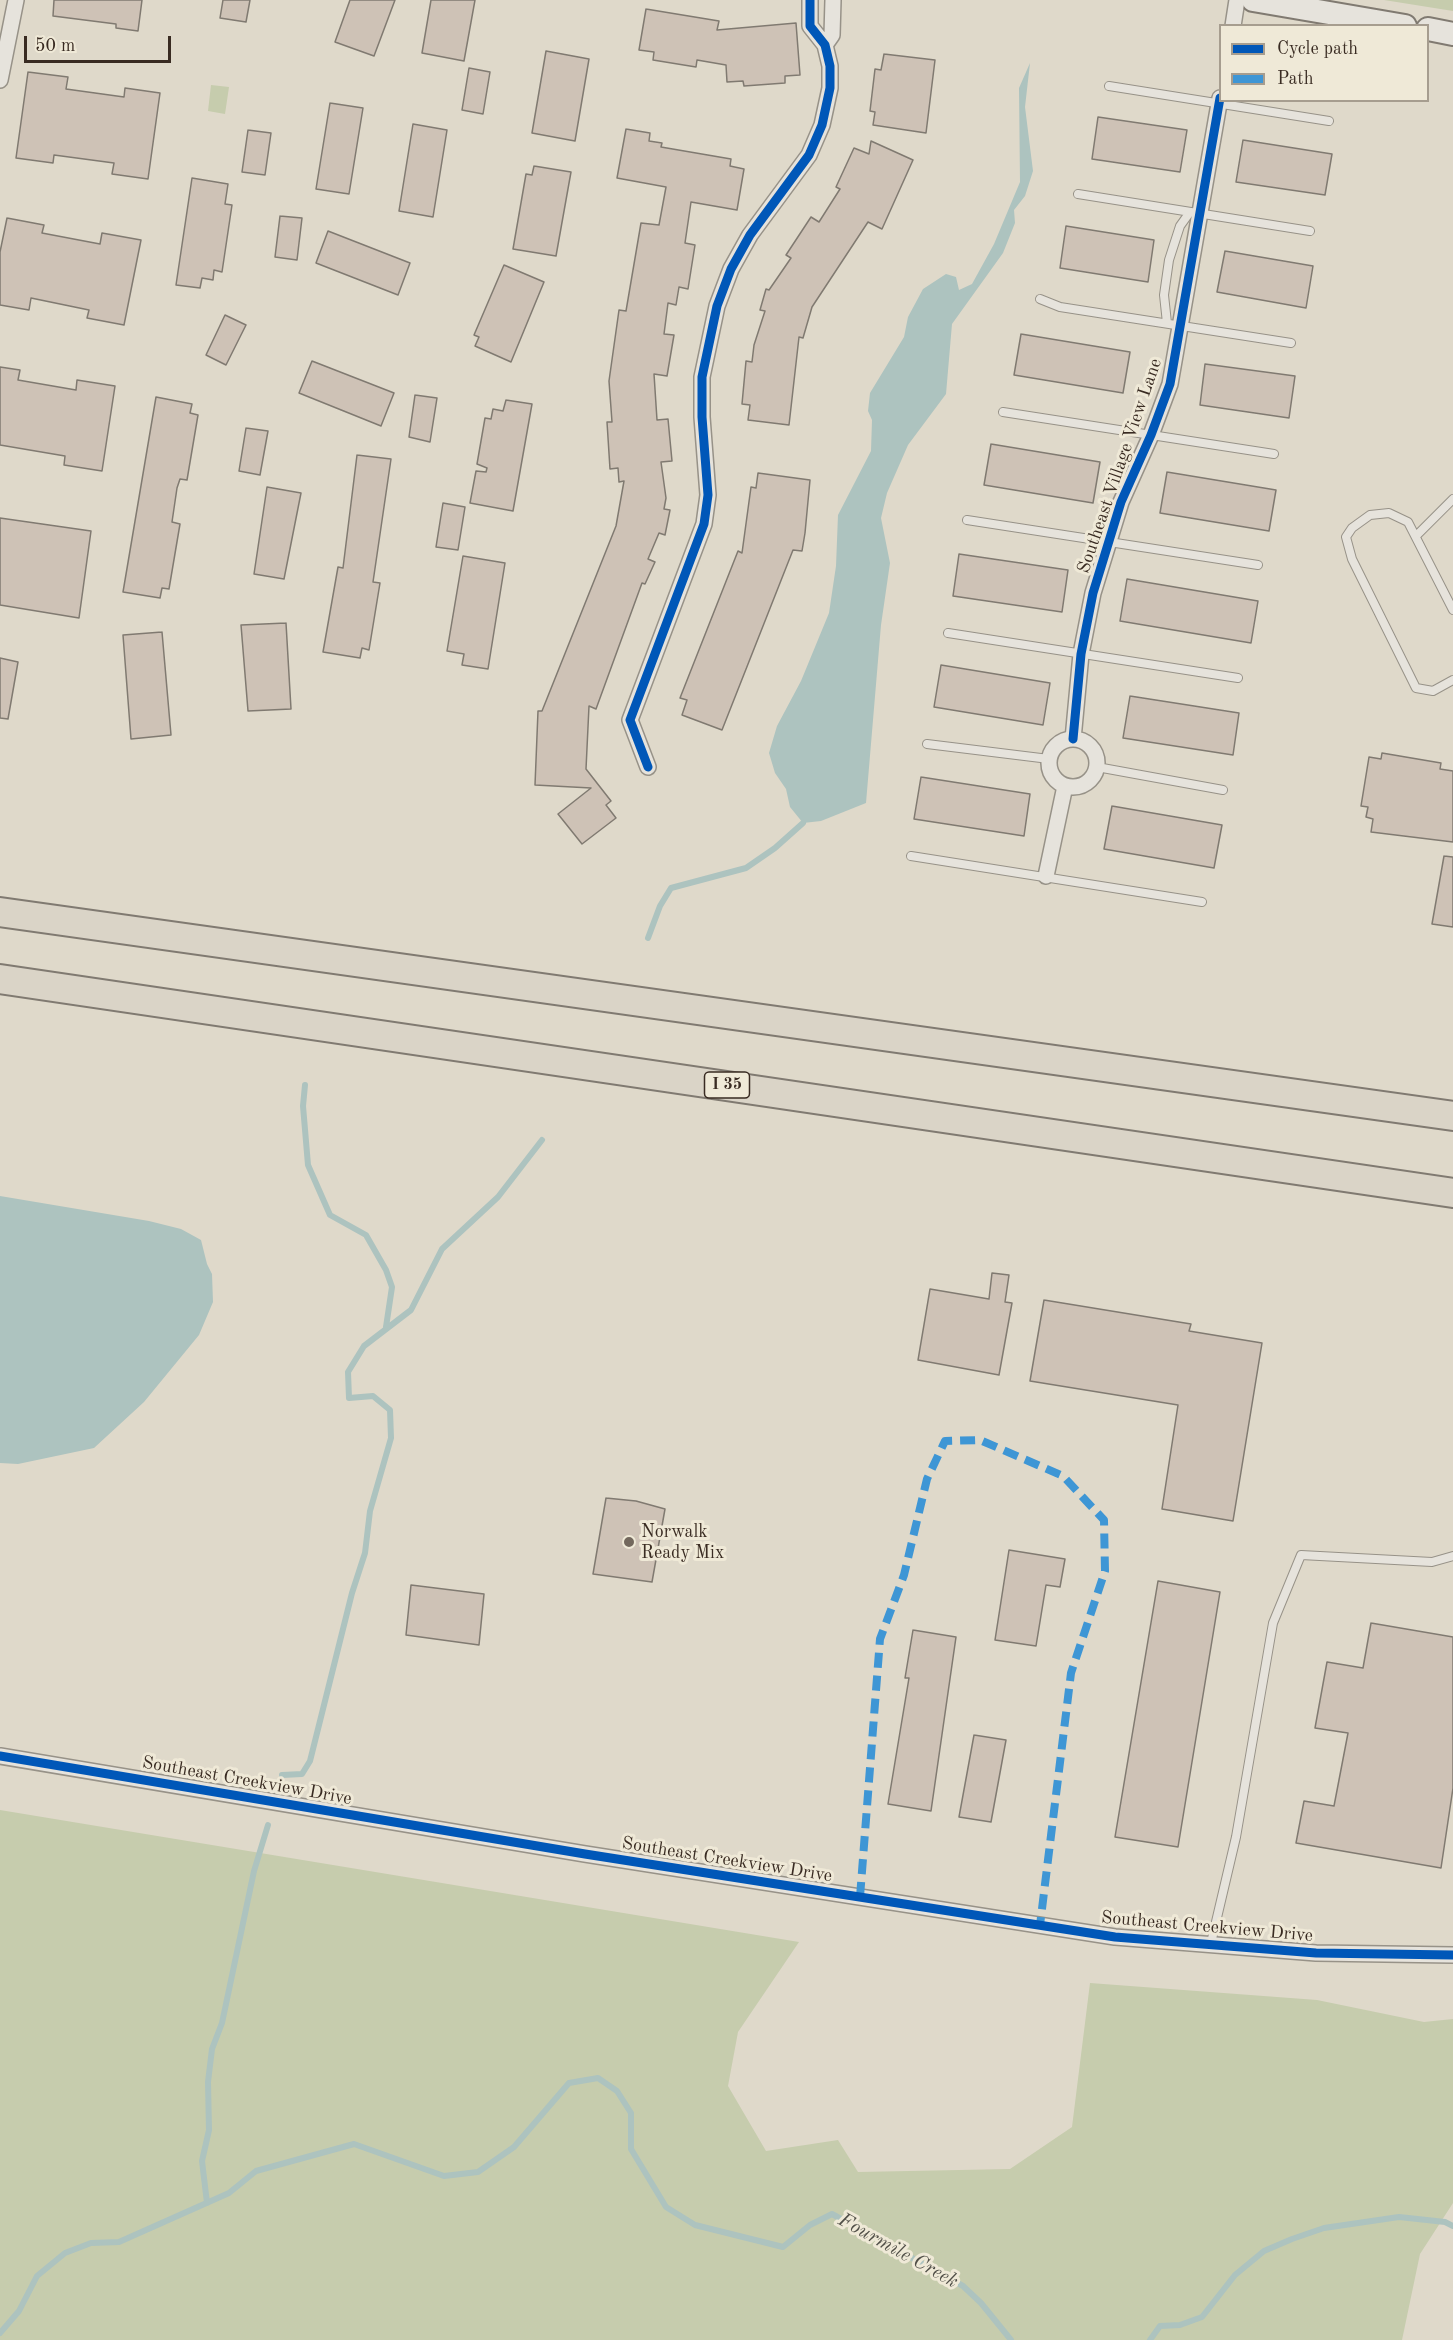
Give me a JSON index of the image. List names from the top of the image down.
{
  "streets": {
    "highway": ["I 35"],
    "street": ["Southeast Village View Lane", "Southeast Creekview Drive"]
  },
  "water": ["Fourmile Creek"],
  "places": ["Norwalk Ready Mix"],
  "legend": ["Cycle path", "Path"],
  "scale_bar": "50 m"
}
